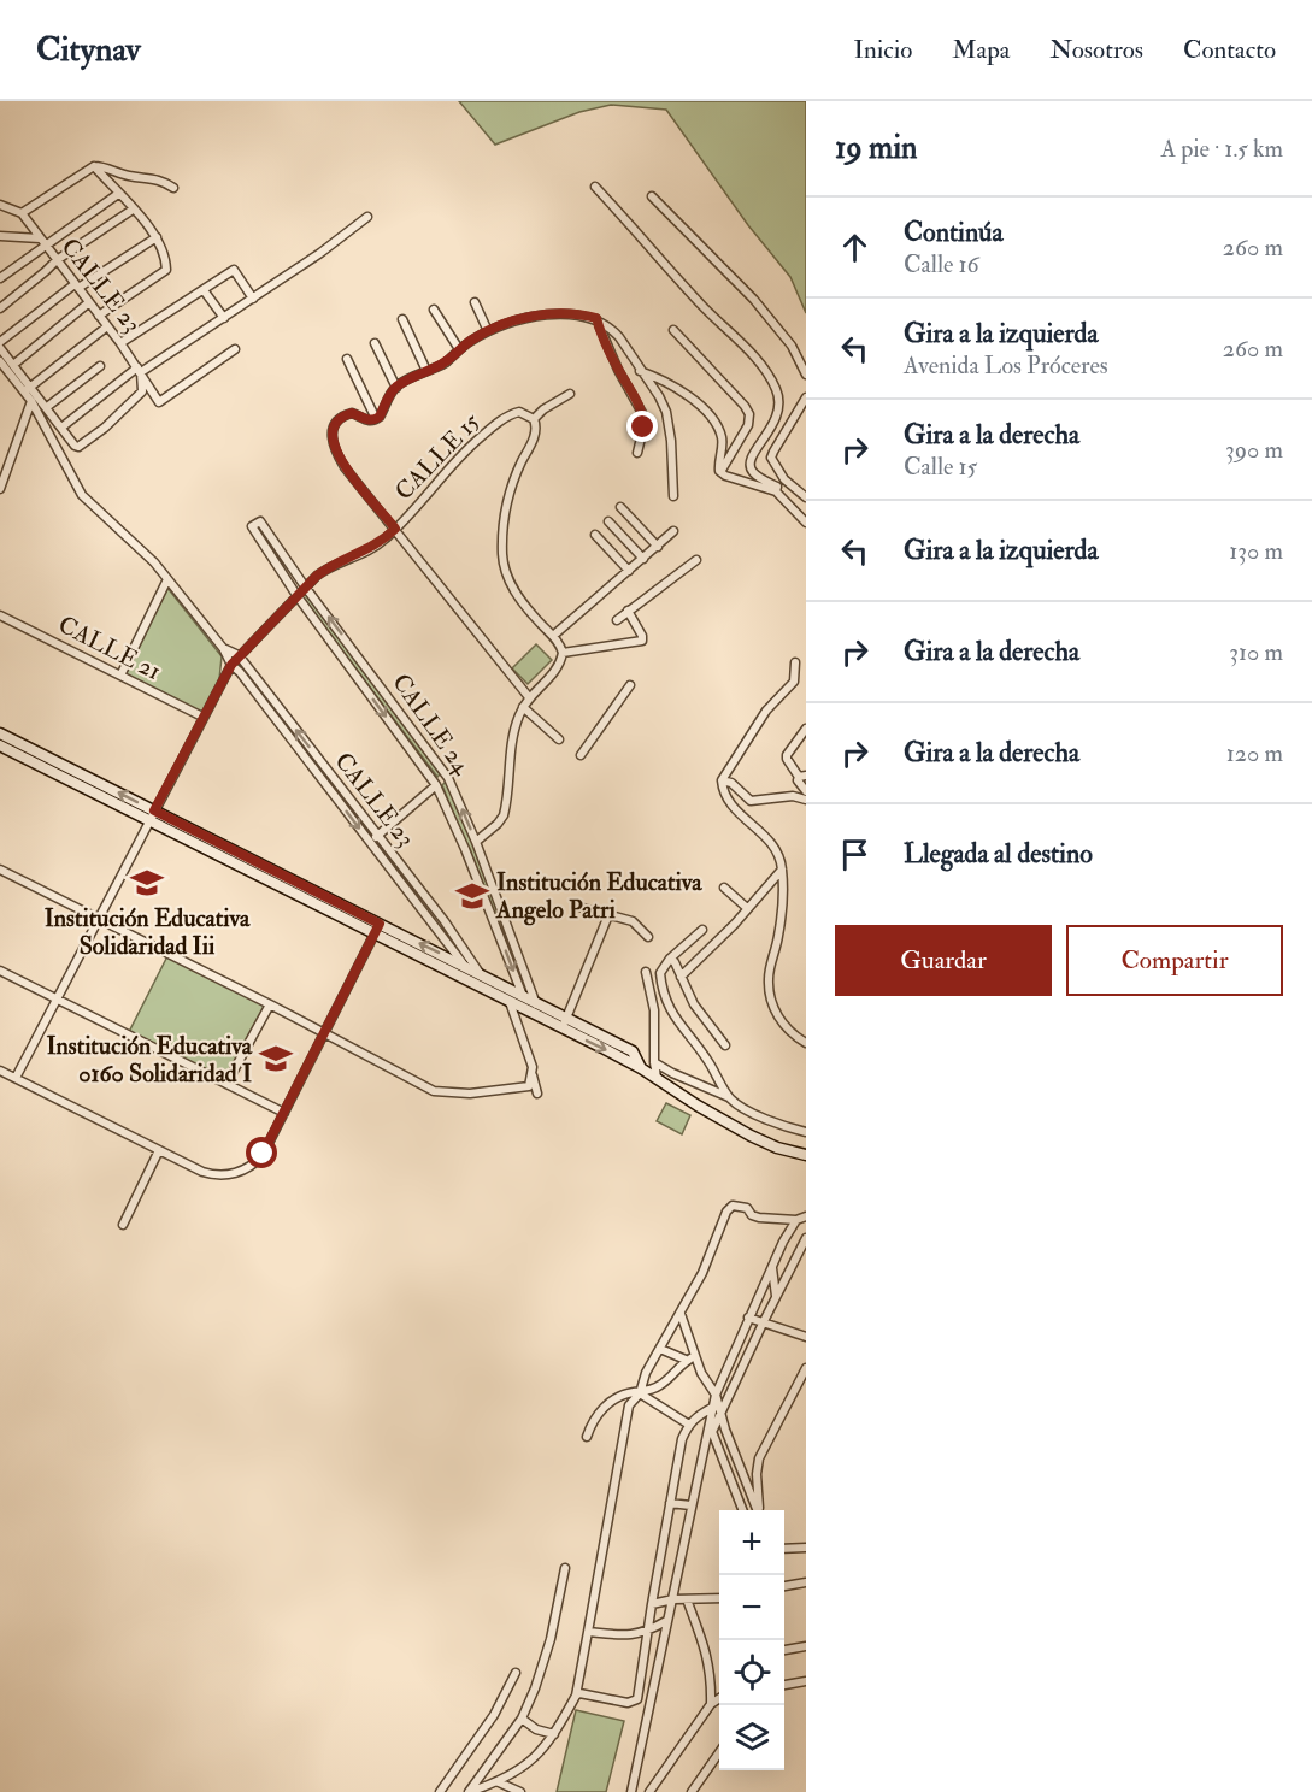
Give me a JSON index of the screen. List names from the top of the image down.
{
  "streets": {
    "street": [
      "CALLE 23",
      "CALLE 15",
      "CALLE 21",
      "CALLE 24"
    ]
  },
  "crossings": [
    ["CALLE 23", "CALLE 15"],
    ["CALLE 15", "CALLE 21"],
    ["CALLE 15", "CALLE 24"]
  ],
  "places": {
    "school or university": ["Institución Educativa Solidaridad Iii", "Institución Educativa Angelo Patri", "Institución Educativa 0160 Solidaridad I"]
  },
  "page": {
    "header": "Citynav",
    "nav": [
      "Inicio",
      "Mapa",
      "Nosotros",
      "Contacto"
    ],
    "heading": ["19 min", "A pie · 1.5 km"],
    "list": [
      ["Continúa", "Calle 16", "260 m"],
      ["Gira a la izquierda", "Avenida Los Próceres", "260 m"],
      ["Gira a la derecha", "Calle 15", "390 m"],
      ["Gira a la izquierda", "130 m"],
      ["Gira a la derecha", "310 m"],
      ["Gira a la derecha", "120 m"],
      "Llegada al destino"
    ],
    "buttons": ["Guardar", "Compartir"],
    "map_buttons": ["+", "−"]
  }
}
